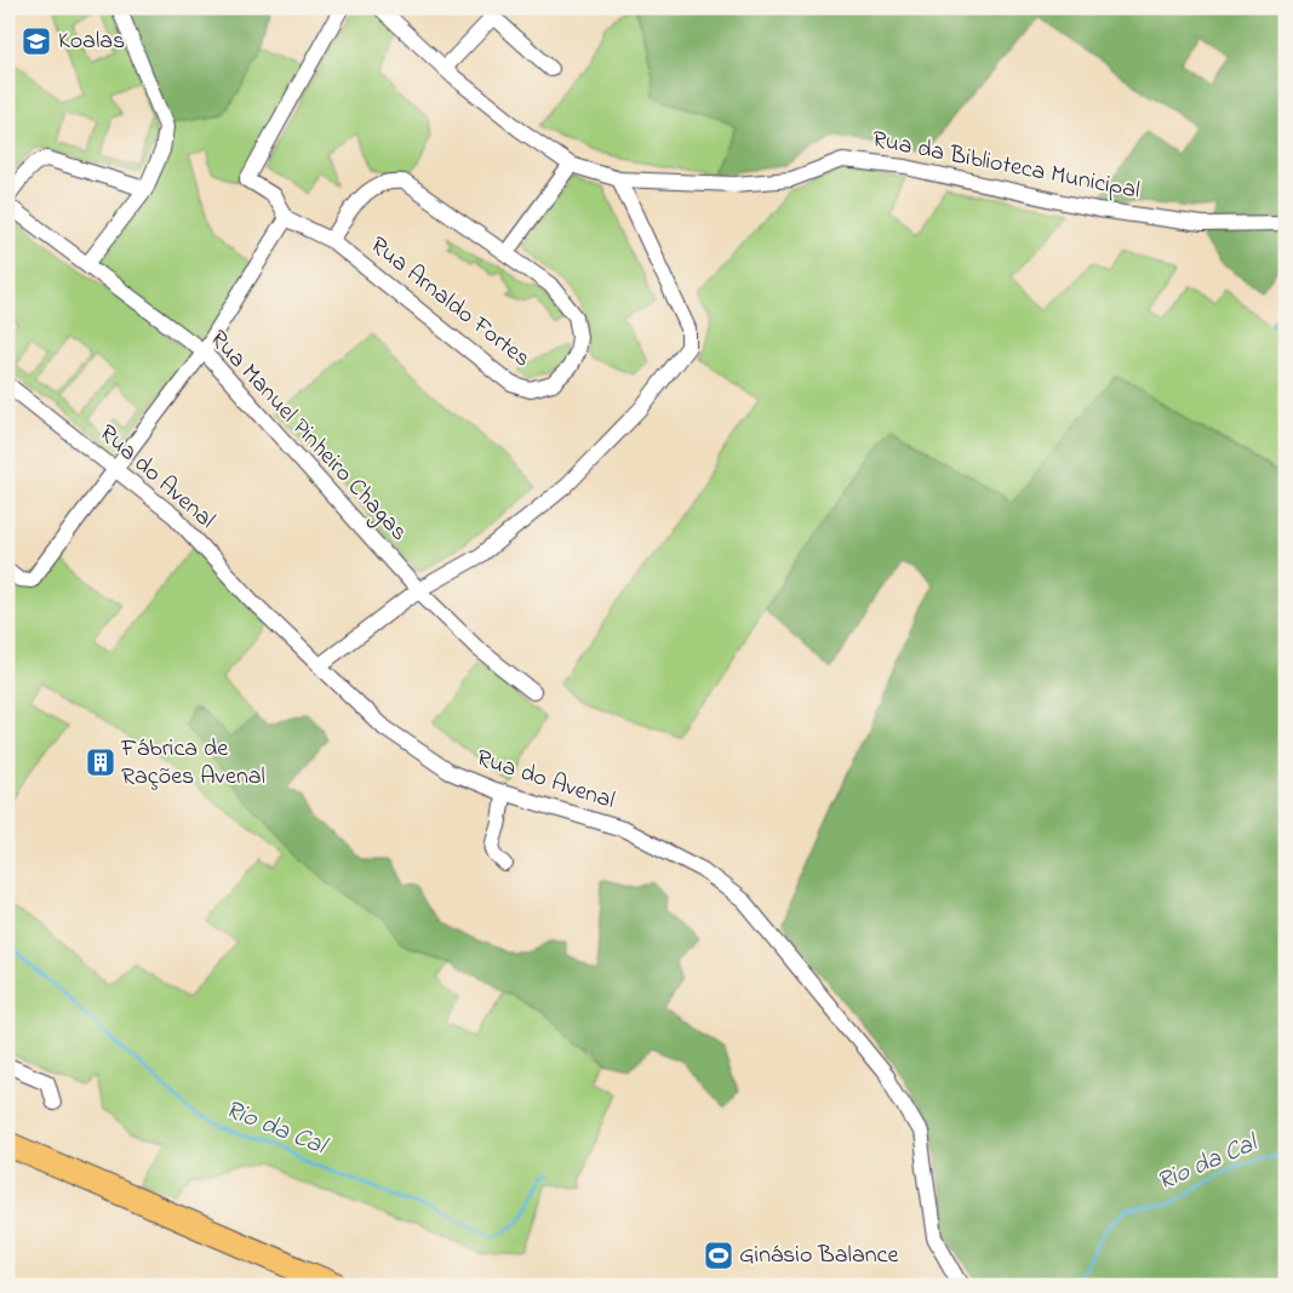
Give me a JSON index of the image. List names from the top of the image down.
{
  "streets": {
    "street": [
      "Rua da Biblioteca Municipal",
      "Rua Arnaldo Fortes",
      "Rua Manuel Pinheiro Chagas",
      "Rua do Avenal"
    ]
  },
  "water": ["Rio da Cal"],
  "places": {
    "school or university": ["Koalas"],
    "building": ["Fábrica de Rações Avenal"],
    "sports": ["Ginásio Balance"]
  }
}
